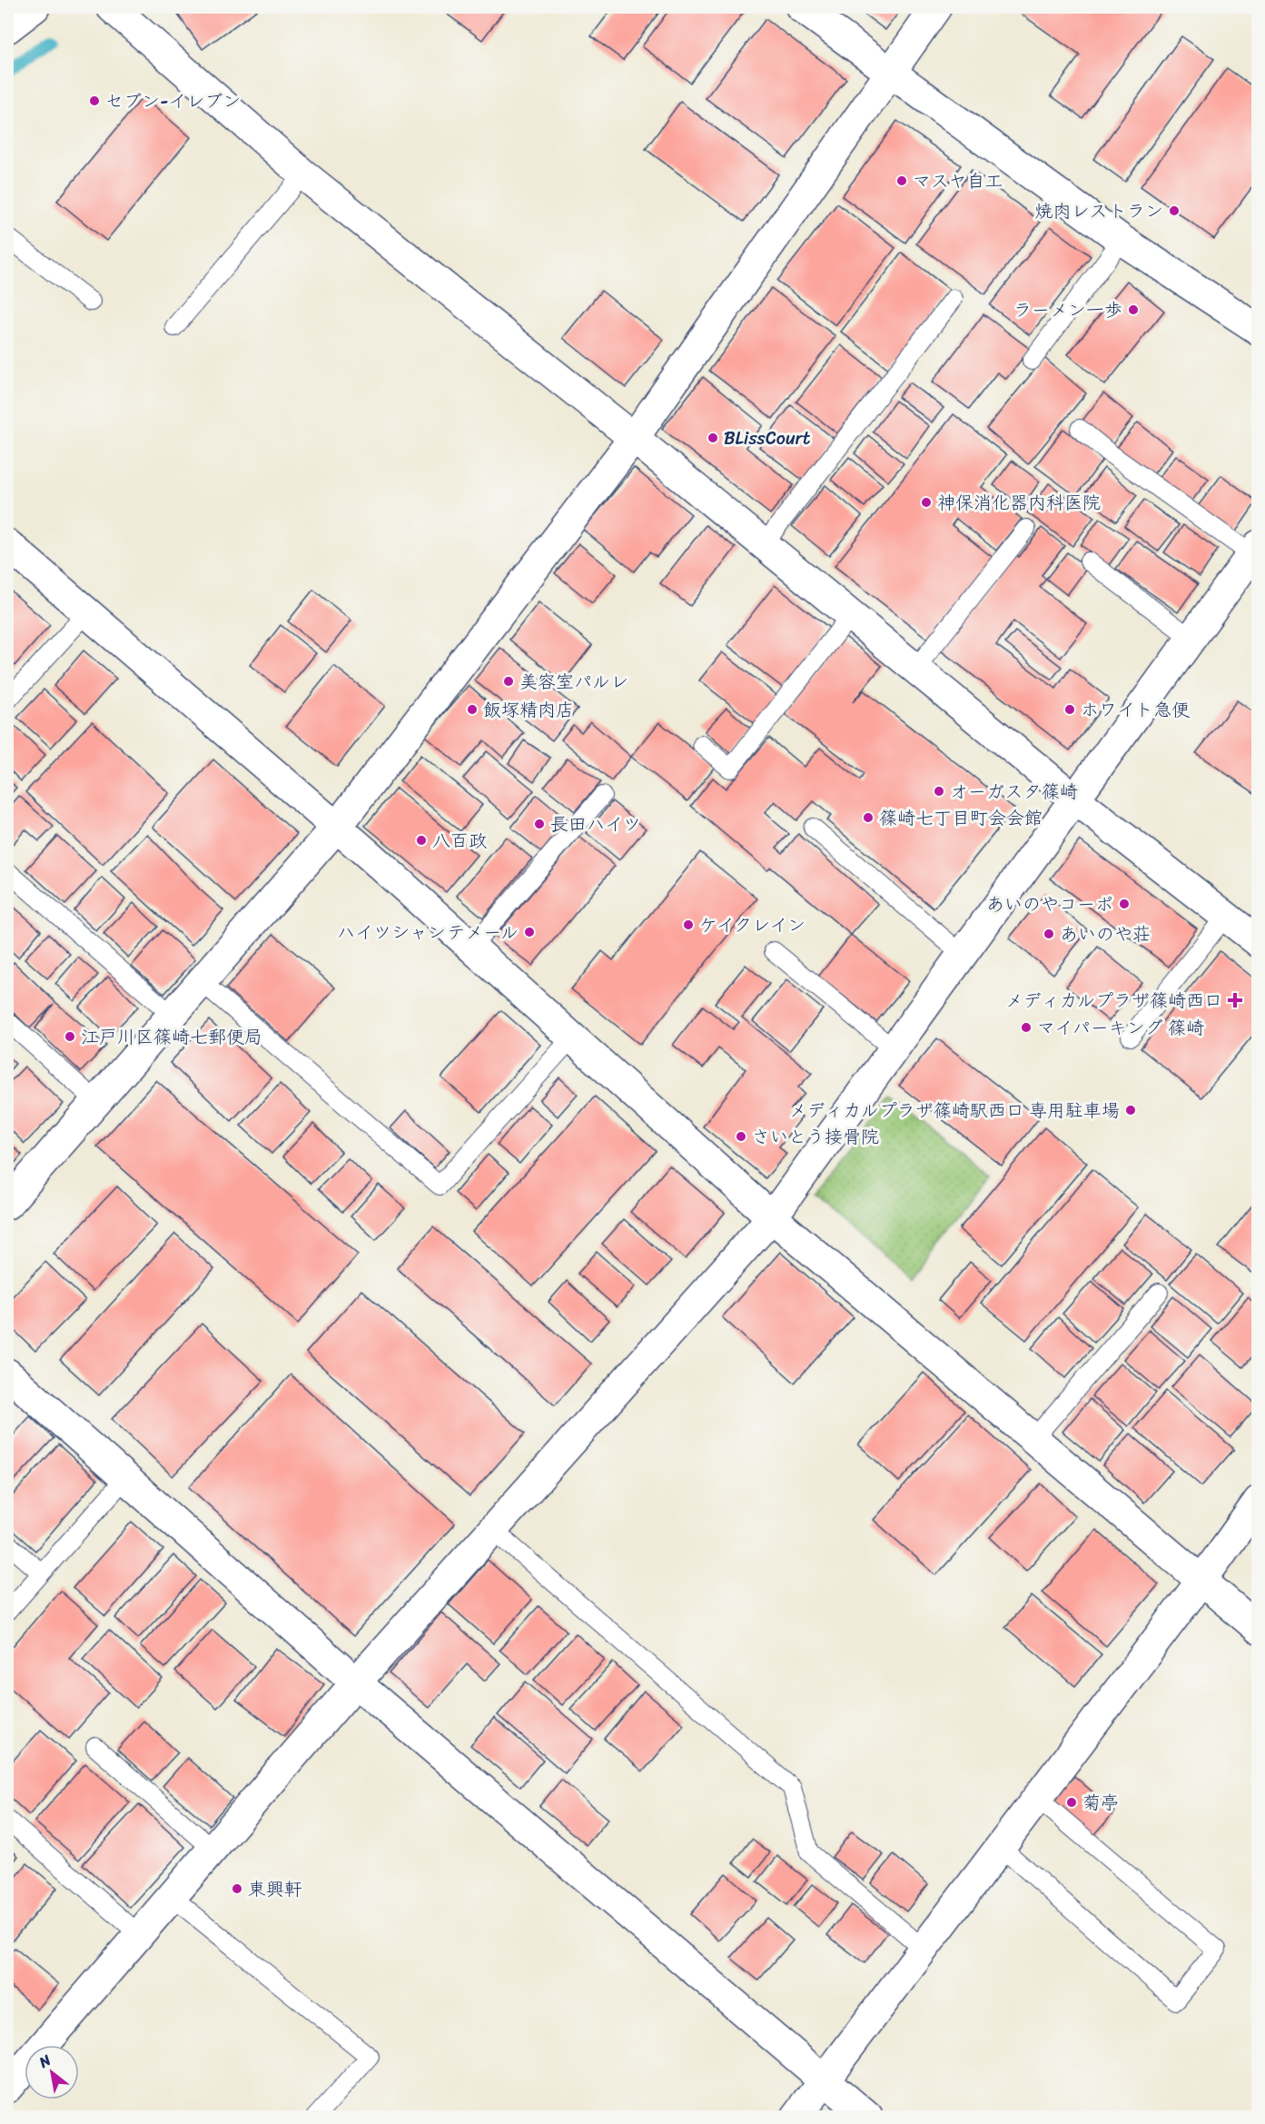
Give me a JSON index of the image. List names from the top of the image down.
{
  "places": {
    "other": [
      "セブン-イレブン",
      "マスヤ自工",
      "焼肉レストラン",
      "ラーメン一歩",
      "BLissCourt",
      "神保消化器内科医院",
      "美容室パルレ",
      "飯塚精肉店",
      "ホワイト急便",
      "オーガスタ篠崎",
      "篠崎七丁目町会会館",
      "長田ハイツ",
      "八百政",
      "あいのやコーポ",
      "ケイクレイン",
      "ハイツシャンテメール",
      "あいのや荘",
      "マイパーキング 篠崎",
      "江戸川区篠崎七郵便局",
      "メディカルプラザ篠崎駅西口 専用駐車場",
      "さいとう接骨院",
      "菊亭",
      "東興軒"
    ],
    "health": ["メディカルプラザ篠崎西口"]
  },
  "north": "top left"
}
